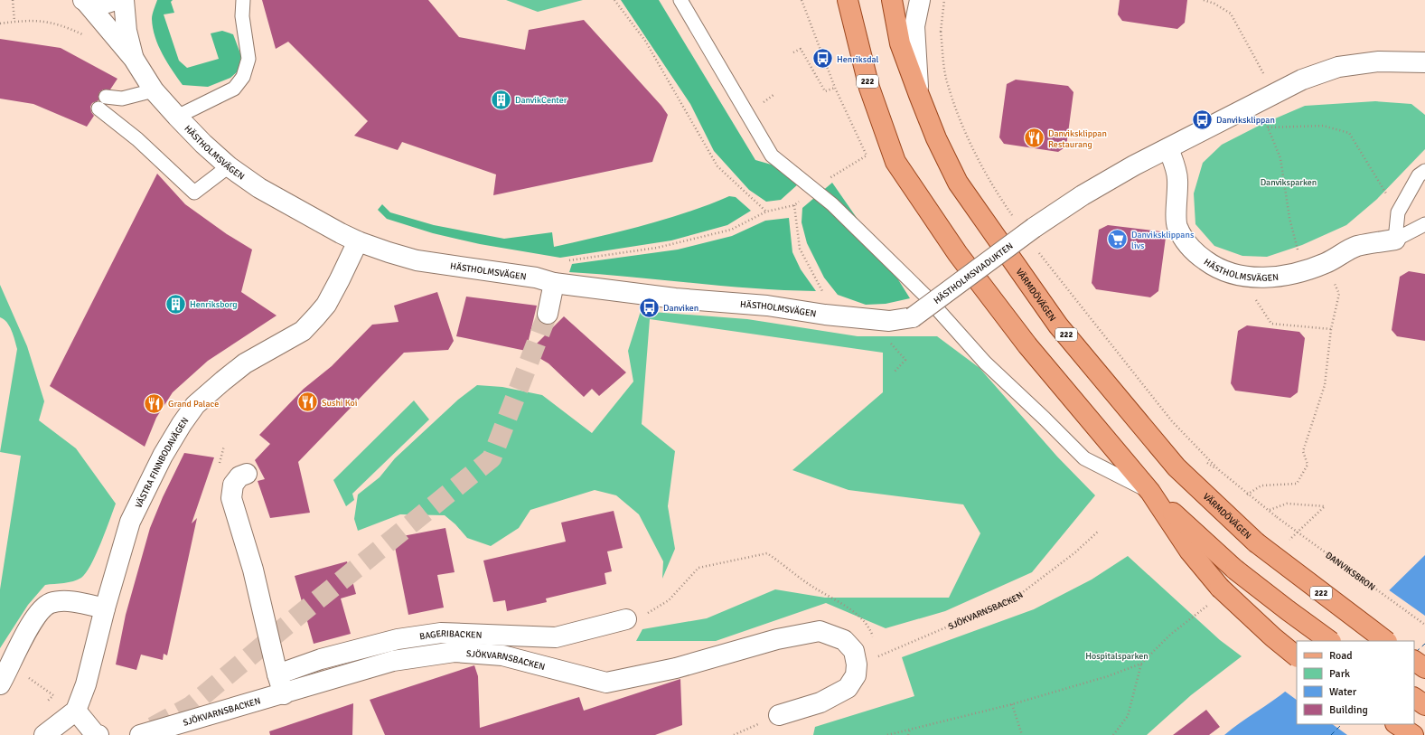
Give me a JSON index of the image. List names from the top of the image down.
{
  "streets": {
    "main road": ["222", "VÄRMDÖVÄGEN"],
    "street": [
      "HÄSTHOLMSVÄGEN",
      "HÄSTHOLMSVIADUKTEN",
      "VÄSTRA FINNBODAVÄGEN",
      "SJÖKVARNSBACKEN",
      "BAGERIBACKEN"
    ],
    "path": ["DANVIKSBRON"]
  },
  "crossings": [
    ["HÄSTHOLMSVÄGEN", "HÄSTHOLMSVIADUKTEN"],
    ["HÄSTHOLMSVÄGEN", "VÄSTRA FINNBODAVÄGEN"]
  ],
  "parks": ["Danviksparken", "Hospitalsparken"],
  "places": {
    "bus stop": ["Henriksdal", "Danviksklippan", "Danviken"],
    "building": ["DanvikCenter", "Henriksborg"],
    "restaurant": ["Danviksklippan Restaurang", "Sushi Koi", "Grand Palace"],
    "supermarket": ["Danviksklippans livs"]
  },
  "legend": [
    "Road",
    "Park",
    "Water",
    "Building"
  ]
}
